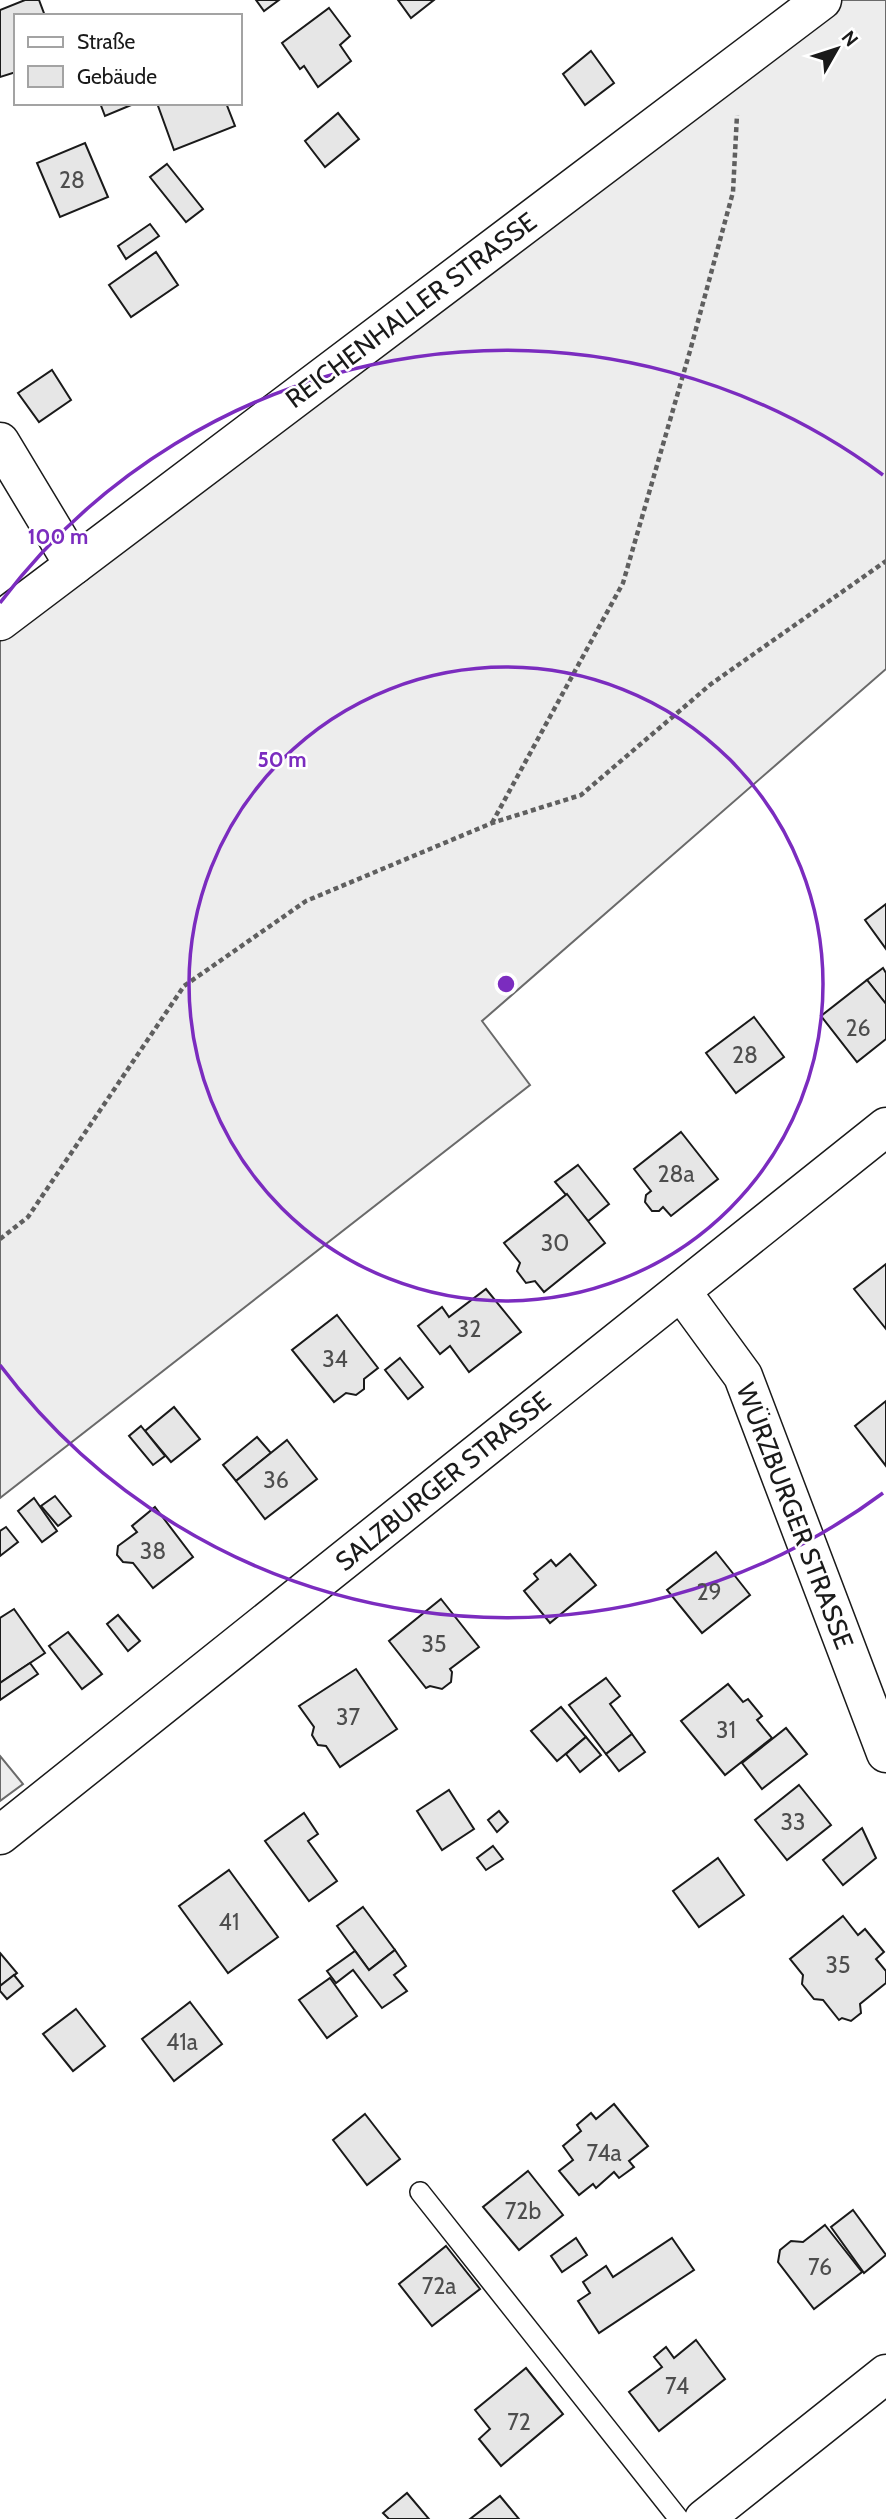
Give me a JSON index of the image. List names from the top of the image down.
{
  "streets": {
    "street": ["REICHENHALLER STRASSE", "SALZBURGER STRASSE", "WÜRZBURGER STRASSE"]
  },
  "crossings": [
    ["SALZBURGER STRASSE", "WÜRZBURGER STRASSE"]
  ],
  "house_numbers": [
    "28",
    "26",
    "28",
    "28a",
    "30",
    "32",
    "34",
    "36",
    "38",
    "29",
    "35",
    "37",
    "31",
    "33",
    "41",
    "35",
    "41a",
    "74a",
    "72b",
    "76",
    "72a",
    "74",
    "72"
  ],
  "legend": ["Straße", "Gebäude"],
  "north": "top right",
  "rings": ["100 m", "50 m"]
}
